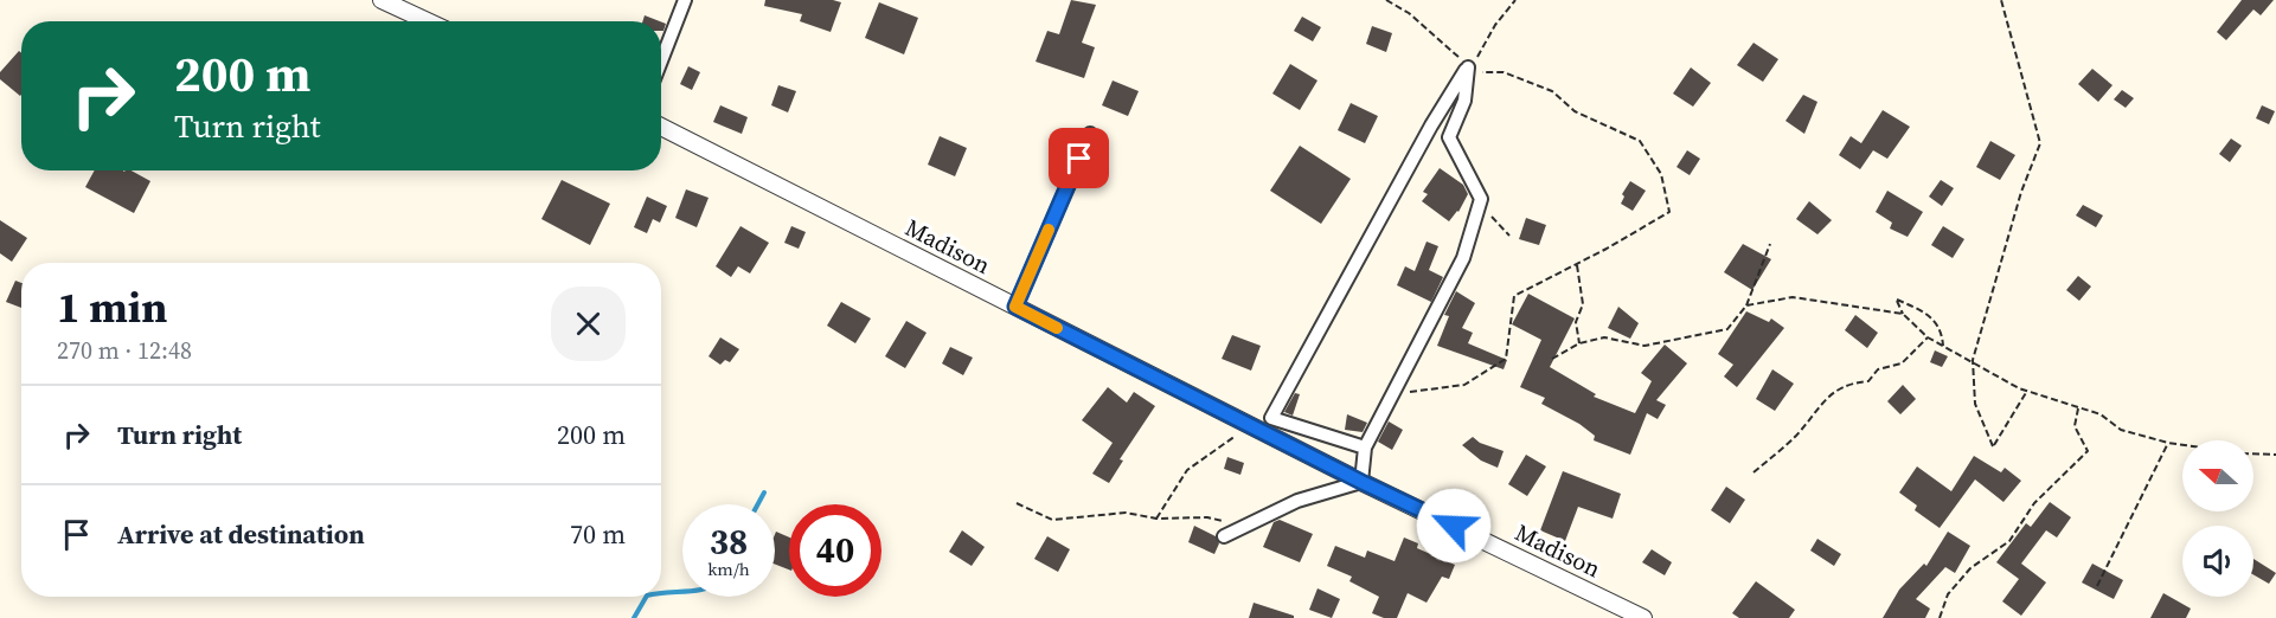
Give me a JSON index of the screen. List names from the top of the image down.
{
  "streets": {
    "street": ["Madison"]
  },
  "north": "left",
  "page": {
    "turn": ["200 m", "Turn right"],
    "heading": ["1 min", "270 m · 12:48"],
    "list": [
      {
        "name": "Turn right",
        "value": "200 m"
      },
      {
        "name": "Arrive at destination",
        "value": "70 m"
      }
    ],
    "speed": "38 km/h",
    "limit": "40"
  }
}
